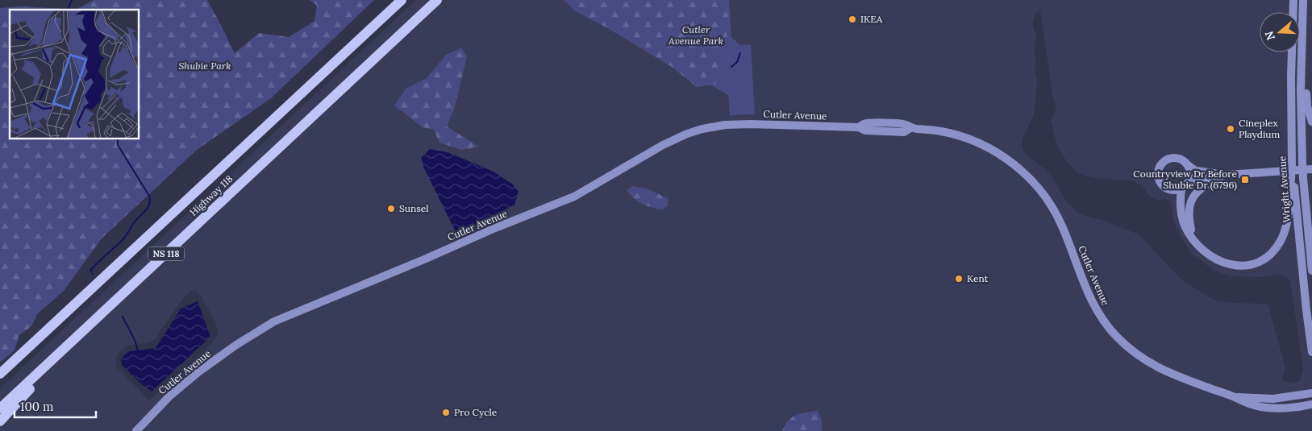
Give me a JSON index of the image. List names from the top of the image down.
{
  "streets": {
    "highway": ["Highway 118", "NS 118"],
    "street": ["Cutler Avenue", "Wright Avenue"]
  },
  "parks": ["Cutler Avenue Park", "Shubie Park"],
  "places": {
    "other": [
      "IKEA",
      "Cineplex Playdium",
      "Sunsel",
      "Kent",
      "Pro Cycle"
    ],
    "transit": ["Countryview Dr Before Shubie Dr (6796)"]
  },
  "scale_bar": "100 m",
  "north": "left"
}
